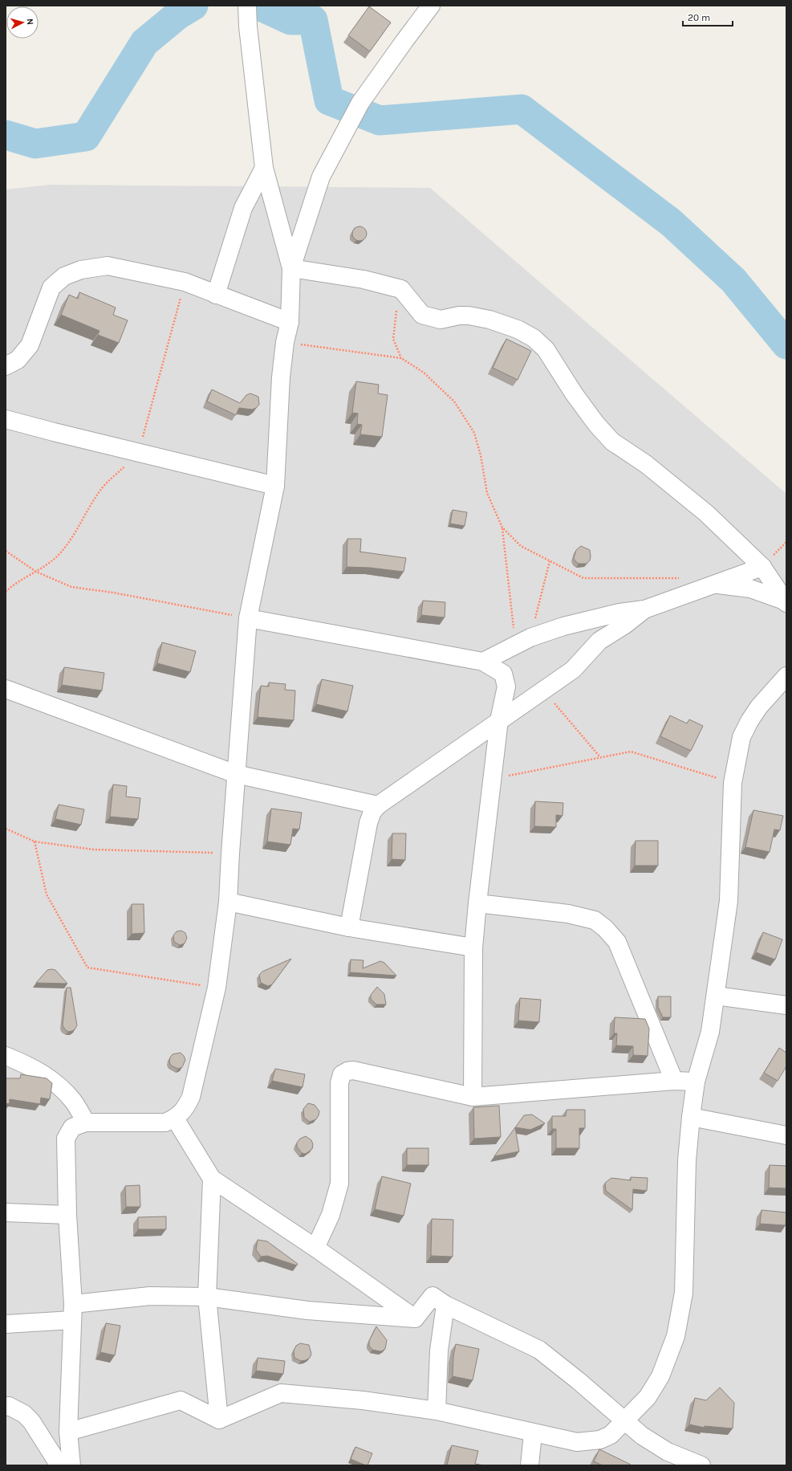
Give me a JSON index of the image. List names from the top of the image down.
{
  "scale_bar": "20 m",
  "north": "right"
}
